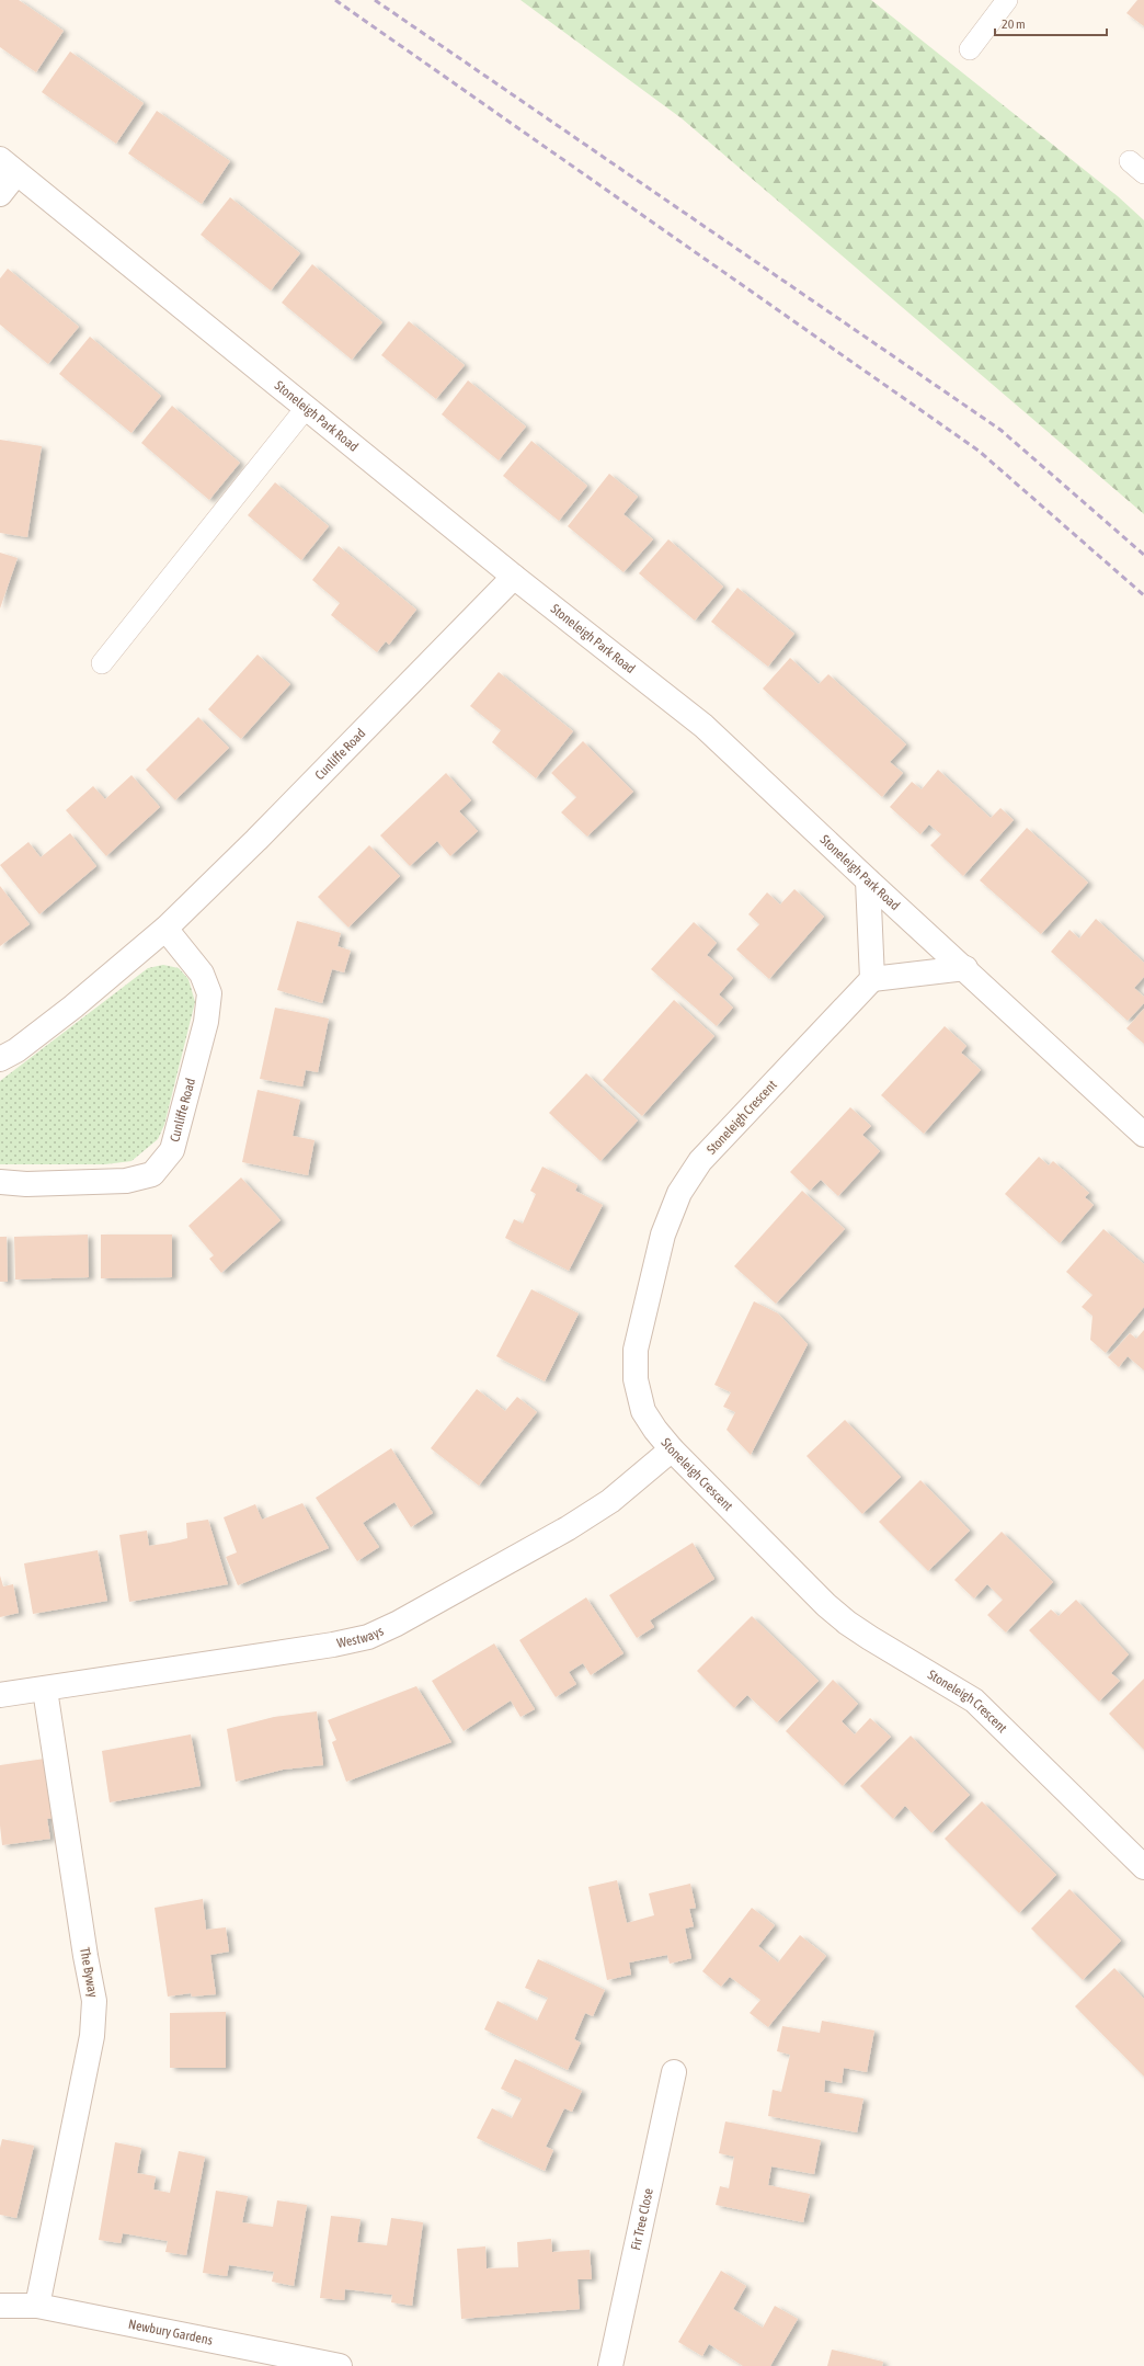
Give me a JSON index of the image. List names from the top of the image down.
{
  "streets": {
    "street": [
      "Stoneleigh Park Road",
      "Cunliffe Road",
      "Stoneleigh Crescent",
      "Westways",
      "The Byway",
      "Fir Tree Close",
      "Newbury Gardens"
    ]
  },
  "crossings": [
    ["Stoneleigh Park Road", "Cunliffe Road"],
    ["Stoneleigh Crescent", "Westways"],
    ["Westways", "The Byway"],
    ["The Byway", "Newbury Gardens"]
  ],
  "scale_bar": "20 m"
}
